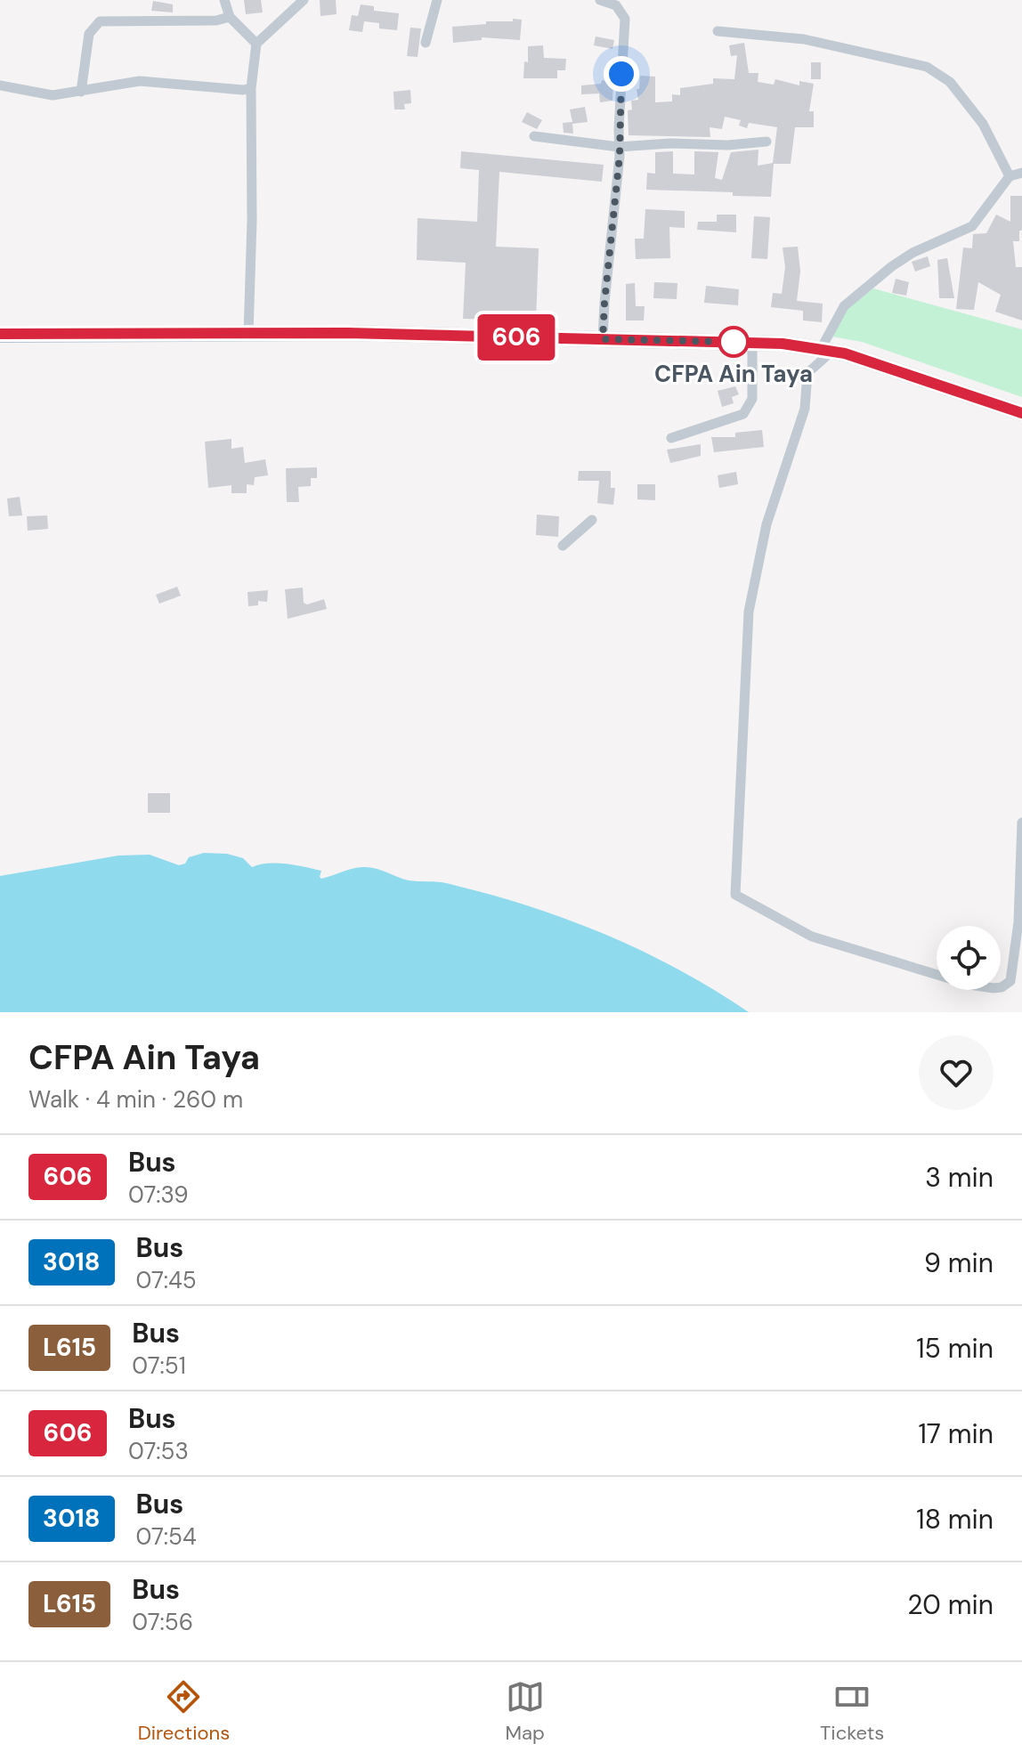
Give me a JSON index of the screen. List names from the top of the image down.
{
  "places": ["CFPA Ain Taya"],
  "lines": ["bus line 606"],
  "page": {
    "on_map": "606",
    "heading": ["CFPA Ain Taya", "Walk · 4 min · 260 m"],
    "list": [
      {
        "mark": "606",
        "name": "Bus",
        "note": "07:39",
        "value": "3 min"
      },
      {
        "mark": "3018",
        "name": "Bus",
        "note": "07:45",
        "value": "9 min"
      },
      {
        "mark": "L615",
        "name": "Bus",
        "note": "07:51",
        "value": "15 min"
      },
      {
        "mark": "606",
        "name": "Bus",
        "note": "07:53",
        "value": "17 min"
      },
      {
        "mark": "3018",
        "name": "Bus",
        "note": "07:54",
        "value": "18 min"
      },
      {
        "mark": "L615",
        "name": "Bus",
        "note": "07:56",
        "value": "20 min"
      }
    ],
    "tabs": ["Directions", "Map", "Tickets"]
  }
}
